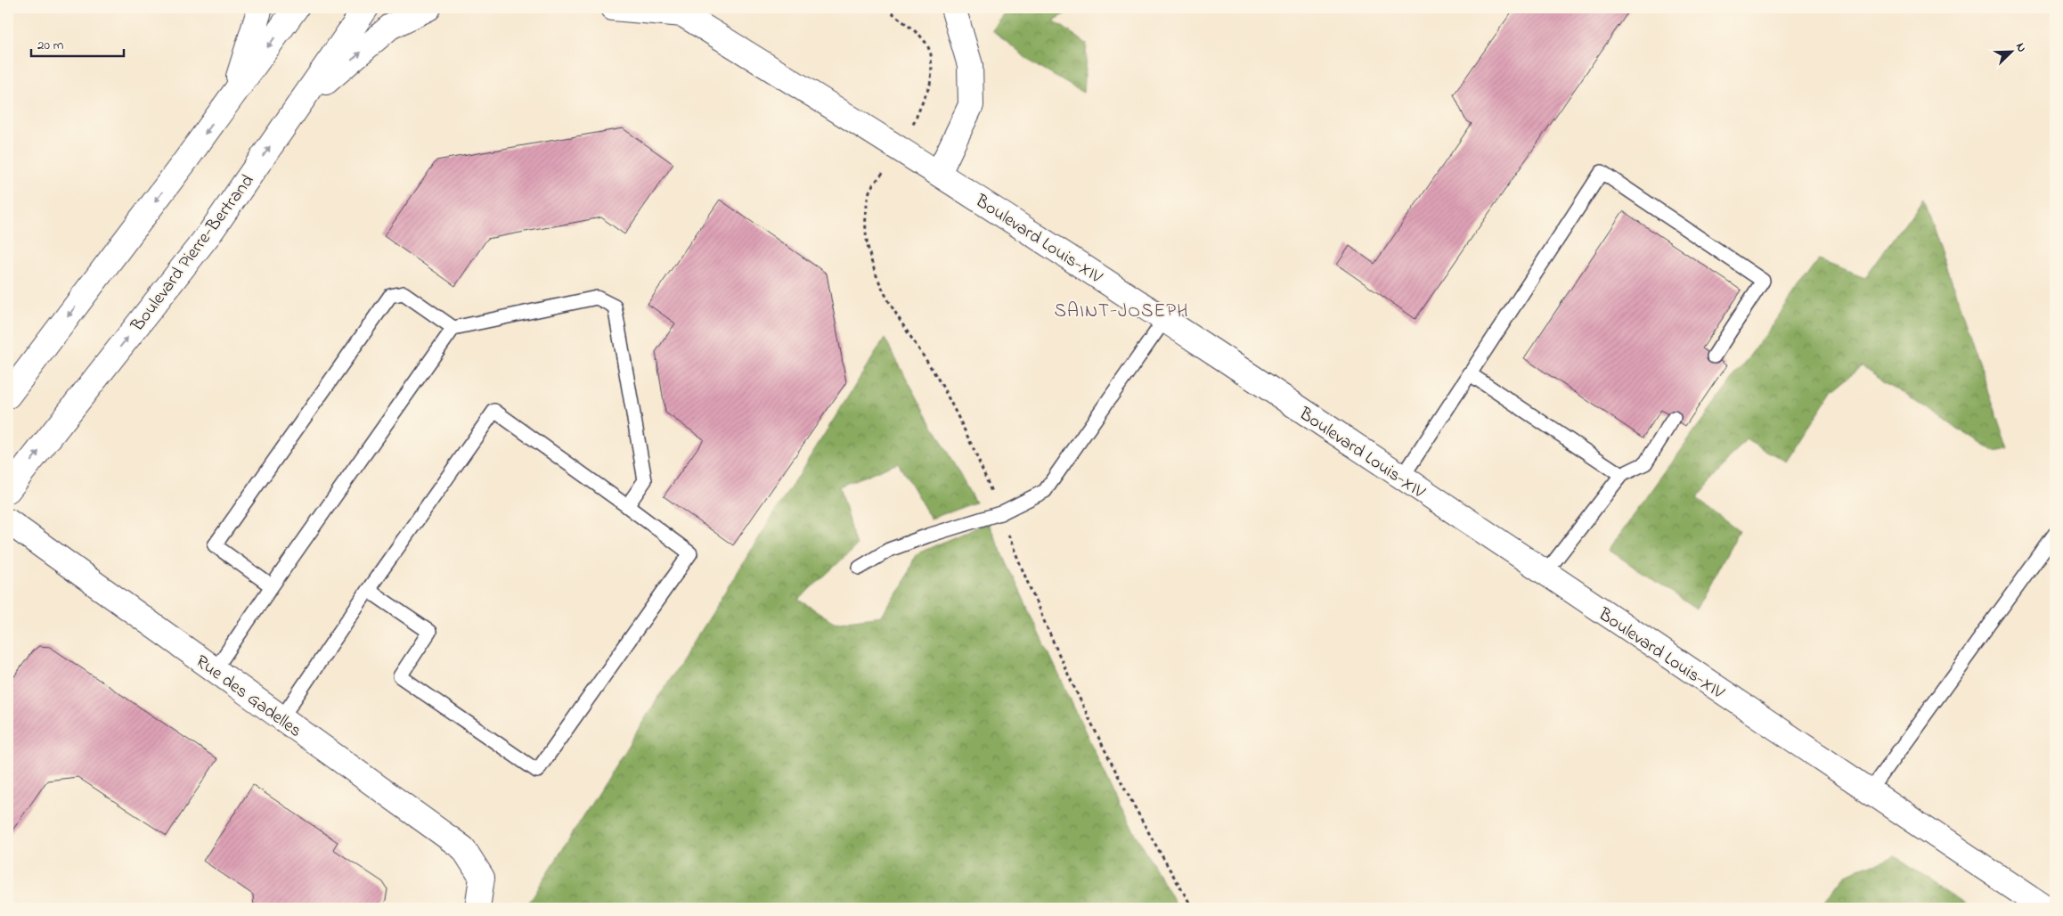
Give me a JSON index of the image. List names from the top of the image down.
{
  "streets": {
    "main road": ["Boulevard Louis-XIV", "Boulevard Pierre-Bertrand", "Rue des Gadelles"]
  },
  "districts": ["SAINT-JOSEPH"],
  "scale_bar": "20 m",
  "north": "top right"
}
